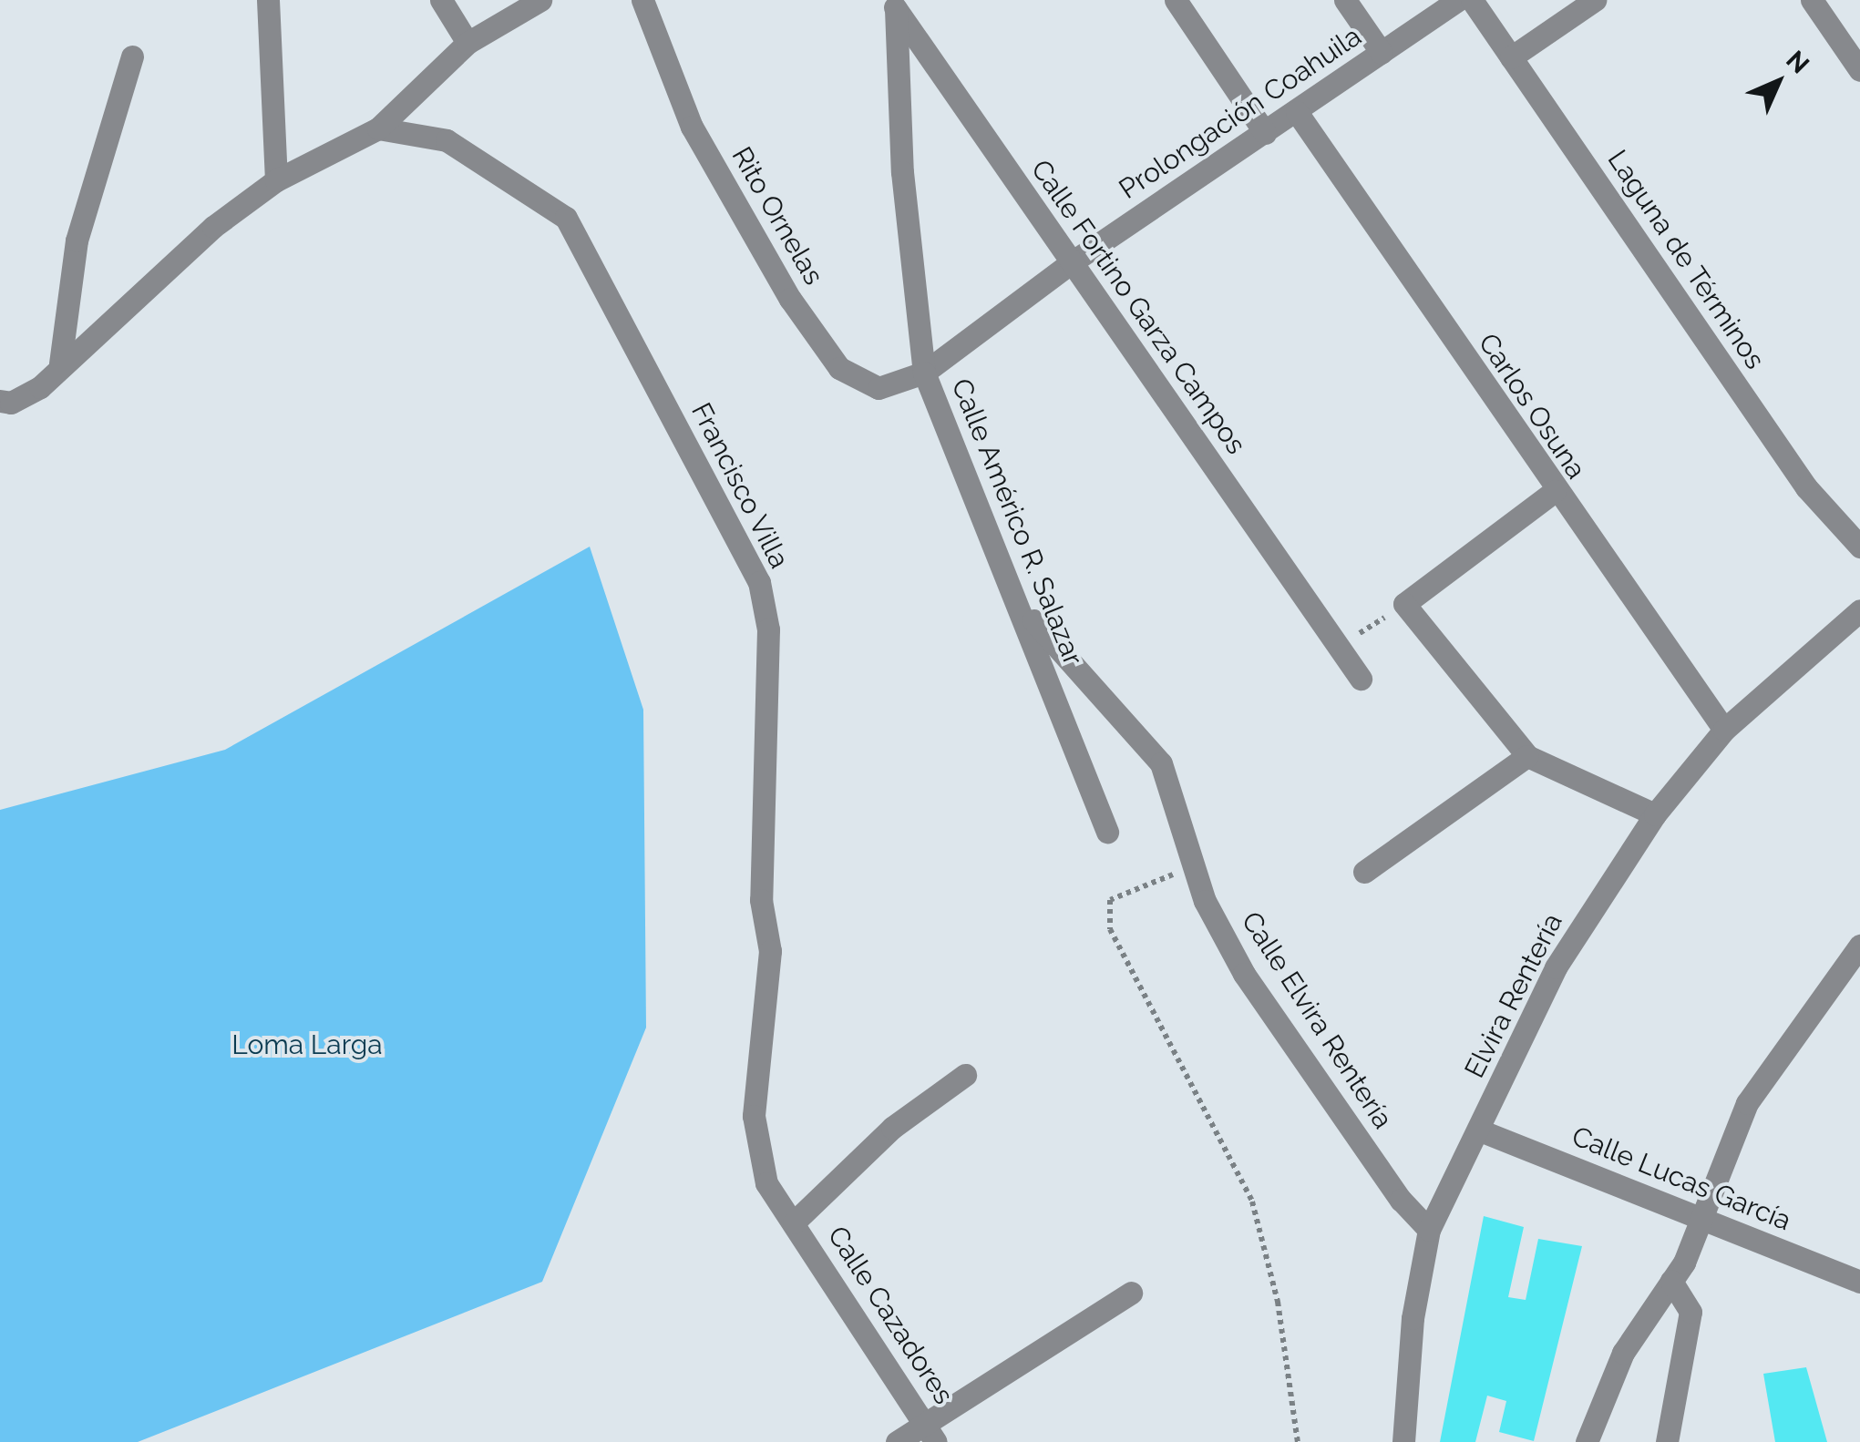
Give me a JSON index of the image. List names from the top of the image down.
{
  "streets": {
    "street": [
      "Prolongación Coahuila",
      "Rito Ornelas",
      "Laguna de Términos",
      "Calle Fortino Garza Campos",
      "Carlos Osuna",
      "Francisco Villa",
      "Calle Américo R. Salazar",
      "Elvira Rentería",
      "Calle Elvira Rentería",
      "Calle Lucas García",
      "Calle Cazadores"
    ]
  },
  "crossings": [
    ["Prolongación Coahuila", "Rito Ornelas"],
    ["Prolongación Coahuila", "Calle Fortino Garza Campos"],
    ["Prolongación Coahuila", "Carlos Osuna"],
    ["Prolongación Coahuila", "Calle Américo R. Salazar"],
    ["Rito Ornelas", "Calle Américo R. Salazar"],
    ["Calle Fortino Garza Campos", "Calle Américo R. Salazar"],
    ["Carlos Osuna", "Elvira Rentería"],
    ["Francisco Villa", "Calle Cazadores"],
    ["Calle Américo R. Salazar", "Calle Elvira Rentería"],
    ["Elvira Rentería", "Calle Elvira Rentería"],
    ["Elvira Rentería", "Calle Lucas García"]
  ],
  "parks": ["Loma Larga"],
  "north": "top right"
}
